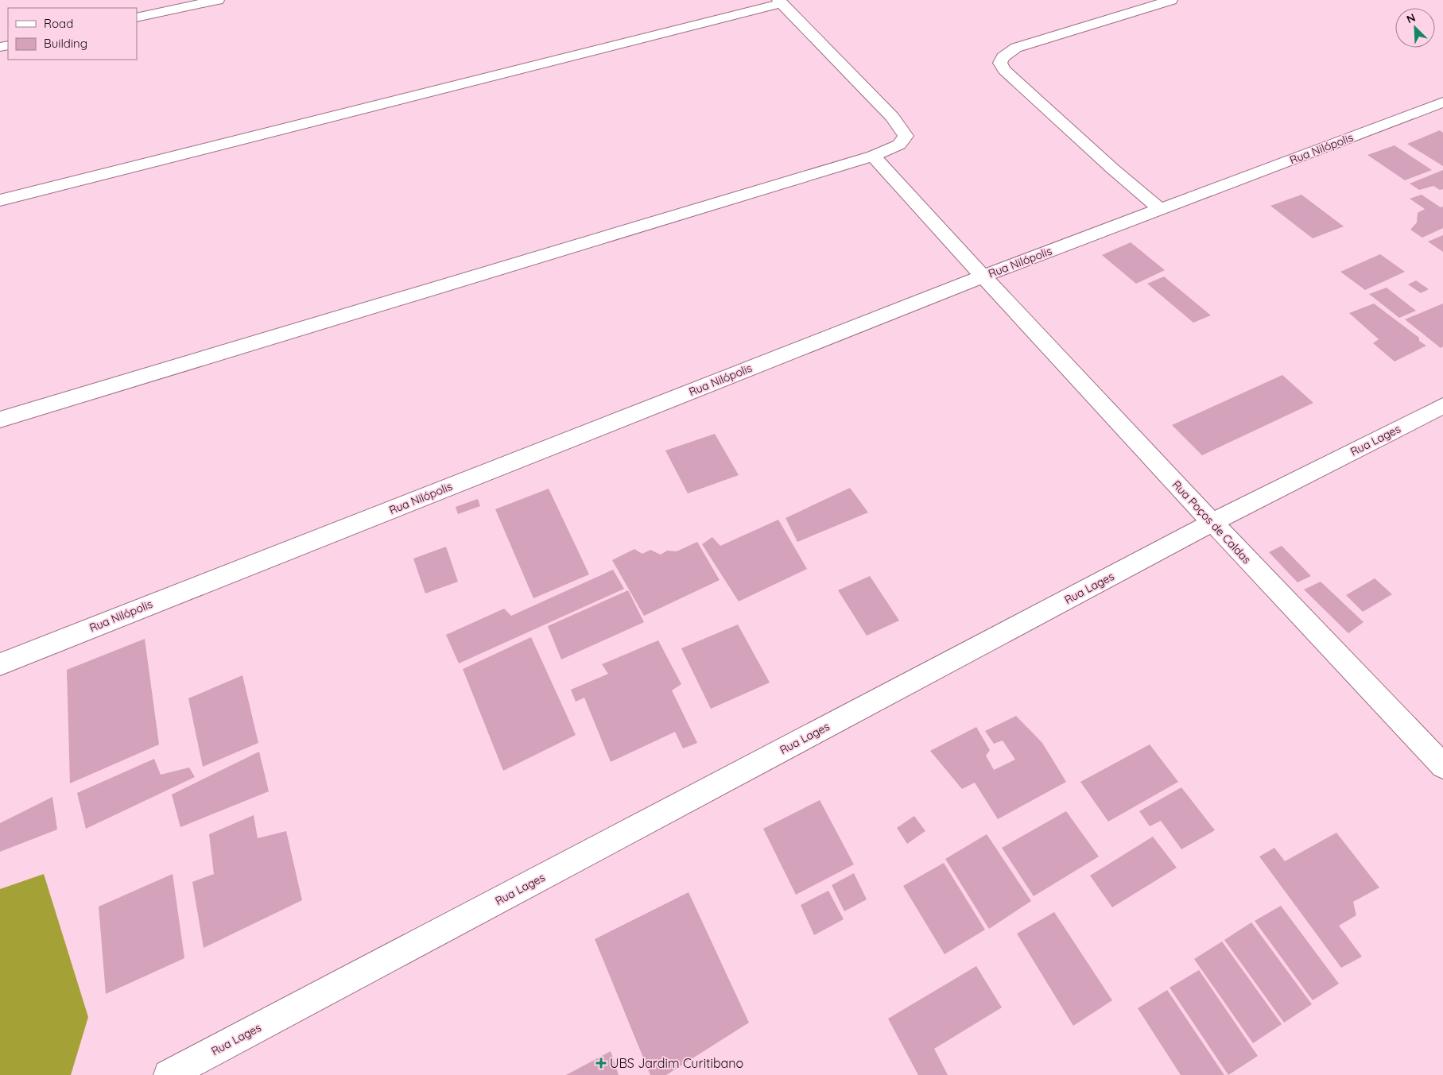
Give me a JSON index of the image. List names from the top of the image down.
{
  "streets": {
    "street": ["Rua Nilópolis", "Rua Lages", "Rua Poços de Caldas"]
  },
  "crossings": [
    ["Rua Nilópolis", "Rua Poços de Caldas"],
    ["Rua Lages", "Rua Poços de Caldas"]
  ],
  "places": {
    "health": ["UBS Jardim Curitibano"]
  },
  "legend": ["Road", "Building"],
  "north": "top left"
}
